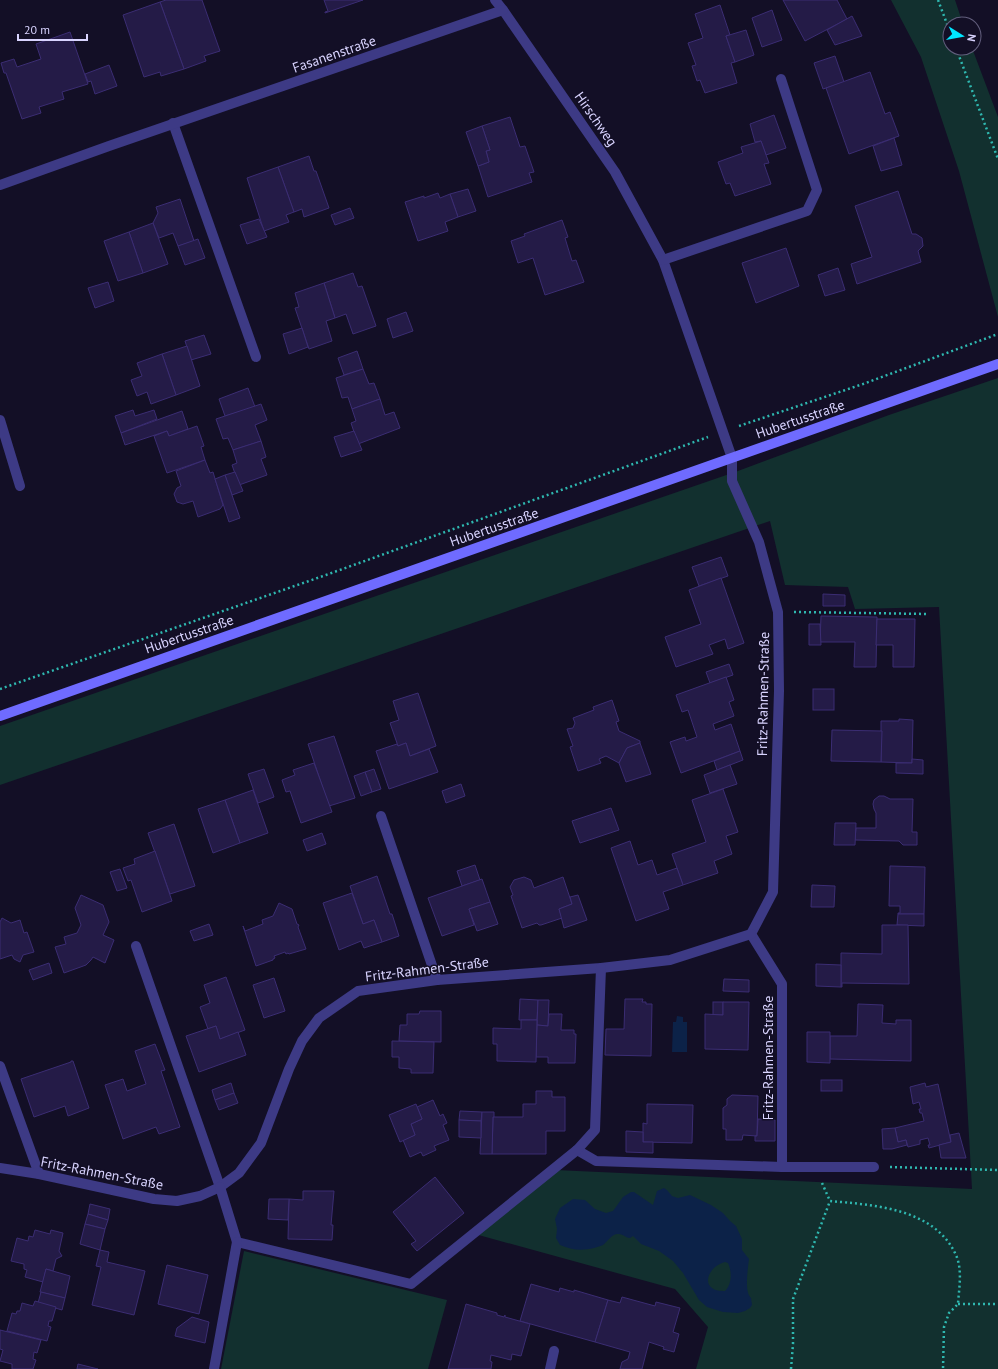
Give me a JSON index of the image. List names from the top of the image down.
{
  "streets": {
    "main road": ["Hubertusstraße"],
    "street": ["Fasanenstraße", "Hirschweg", "Fritz-Rahmen-Straße"]
  },
  "crossings": [
    ["Fasanenstraße", "Hirschweg"],
    ["Hirschweg", "Hubertusstraße"],
    ["Hirschweg", "Fritz-Rahmen-Straße"],
    ["Hubertusstraße", "Fritz-Rahmen-Straße"]
  ],
  "scale_bar": "20 m",
  "north": "right"
}
